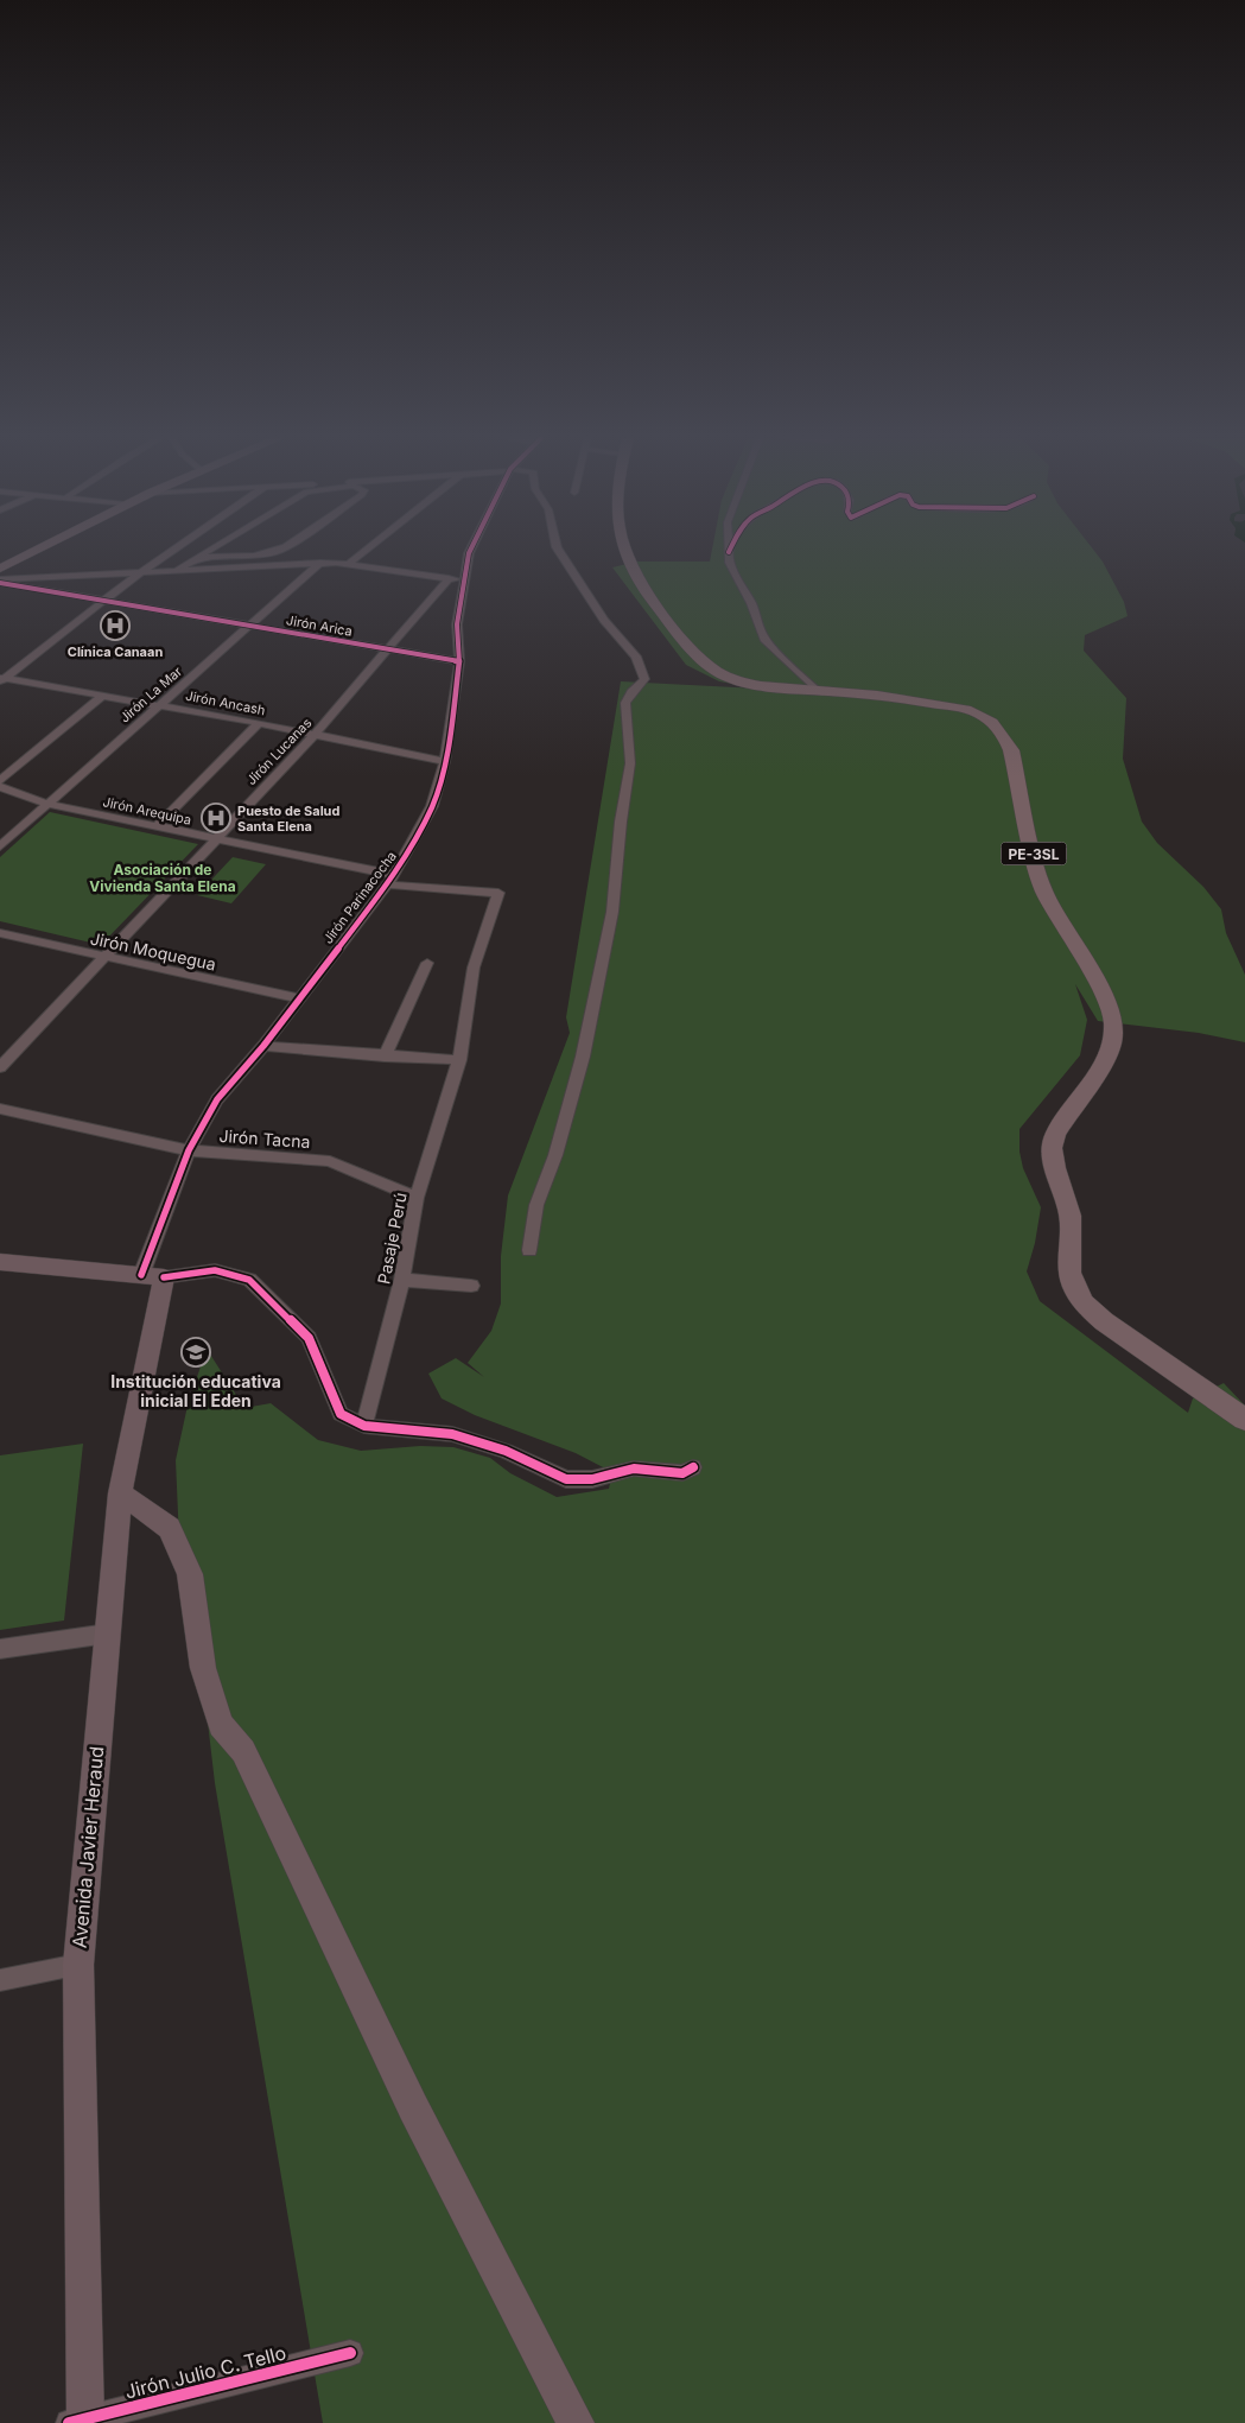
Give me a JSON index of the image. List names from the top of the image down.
{
  "streets": {
    "main road": ["PE-3SL", "Avenida Javier Heraud"],
    "street": [
      "Jirón Arica",
      "Jirón La Mar",
      "Jirón Ancash",
      "Jirón Lucanas",
      "Jirón Arequipa",
      "Jirón Parinacocha",
      "Jirón Moquegua",
      "Jirón Tacna",
      "Pasaje Perú",
      "Jirón Julio C. Tello"
    ]
  },
  "crossings": [
    ["Jirón Arica", "Jirón La Mar"],
    ["Jirón Arica", "Jirón Lucanas"],
    ["Jirón Arica", "Jirón Parinacocha"],
    ["Jirón La Mar", "Jirón Ancash"],
    ["Jirón La Mar", "Jirón Arequipa"],
    ["Jirón Ancash", "Jirón Lucanas"],
    ["Jirón Ancash", "Jirón Parinacocha"],
    ["Jirón Lucanas", "Jirón Arequipa"],
    ["Jirón Lucanas", "Jirón Moquegua"],
    ["Jirón Arequipa", "Jirón Parinacocha"],
    ["Jirón Arequipa", "Pasaje Perú"],
    ["Jirón Parinacocha", "Jirón Moquegua"],
    ["Jirón Parinacocha", "Jirón Tacna"],
    ["Jirón Parinacocha", "Avenida Javier Heraud"],
    ["Jirón Tacna", "Pasaje Perú"],
    ["Avenida Javier Heraud", "Jirón Julio C. Tello"]
  ],
  "districts": ["Asociación de Vivienda Santa Elena"],
  "places": {
    "hospital": ["Clínica Canaan", "Puesto de Salud Santa Elena"],
    "school or university": ["Institución educativa inicial El Eden"]
  }
}
